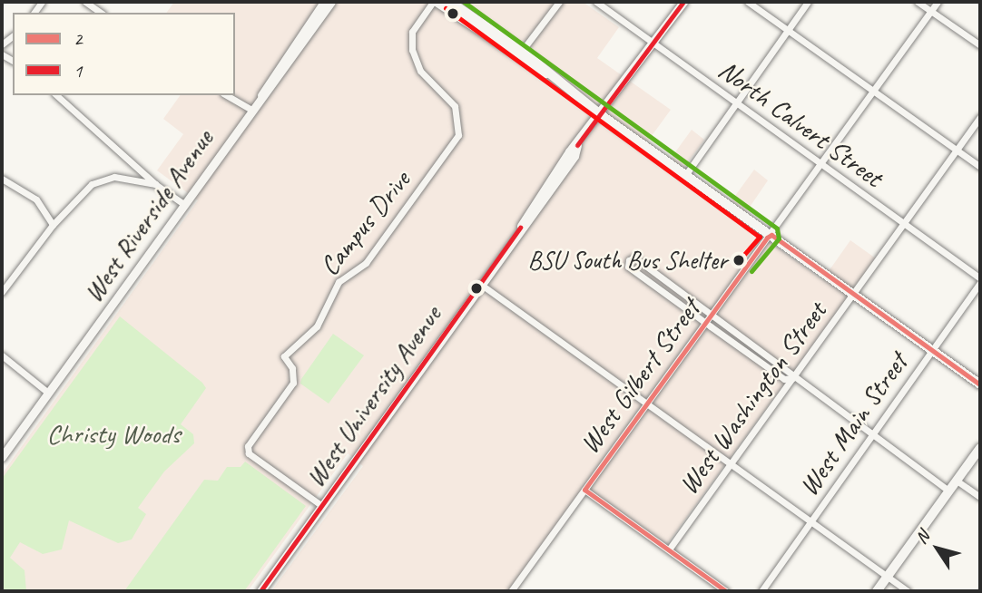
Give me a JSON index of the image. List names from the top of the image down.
{
  "streets": {
    "street": [
      "North Calvert Street",
      "West Riverside Avenue",
      "Campus Drive",
      "West Gilbert Street",
      "West University Avenue",
      "West Washington Street",
      "West Main Street"
    ]
  },
  "crossings": [
    ["North Calvert Street", "West Gilbert Street"],
    ["North Calvert Street", "West University Avenue"],
    ["North Calvert Street", "West Washington Street"],
    ["Campus Drive", "West University Avenue"]
  ],
  "parks": ["Christy Woods"],
  "places": ["BSU South Bus Shelter"],
  "lines": ["transit line 1", "transit line 2"],
  "legend": ["2", "1"],
  "north": "top left"
}
